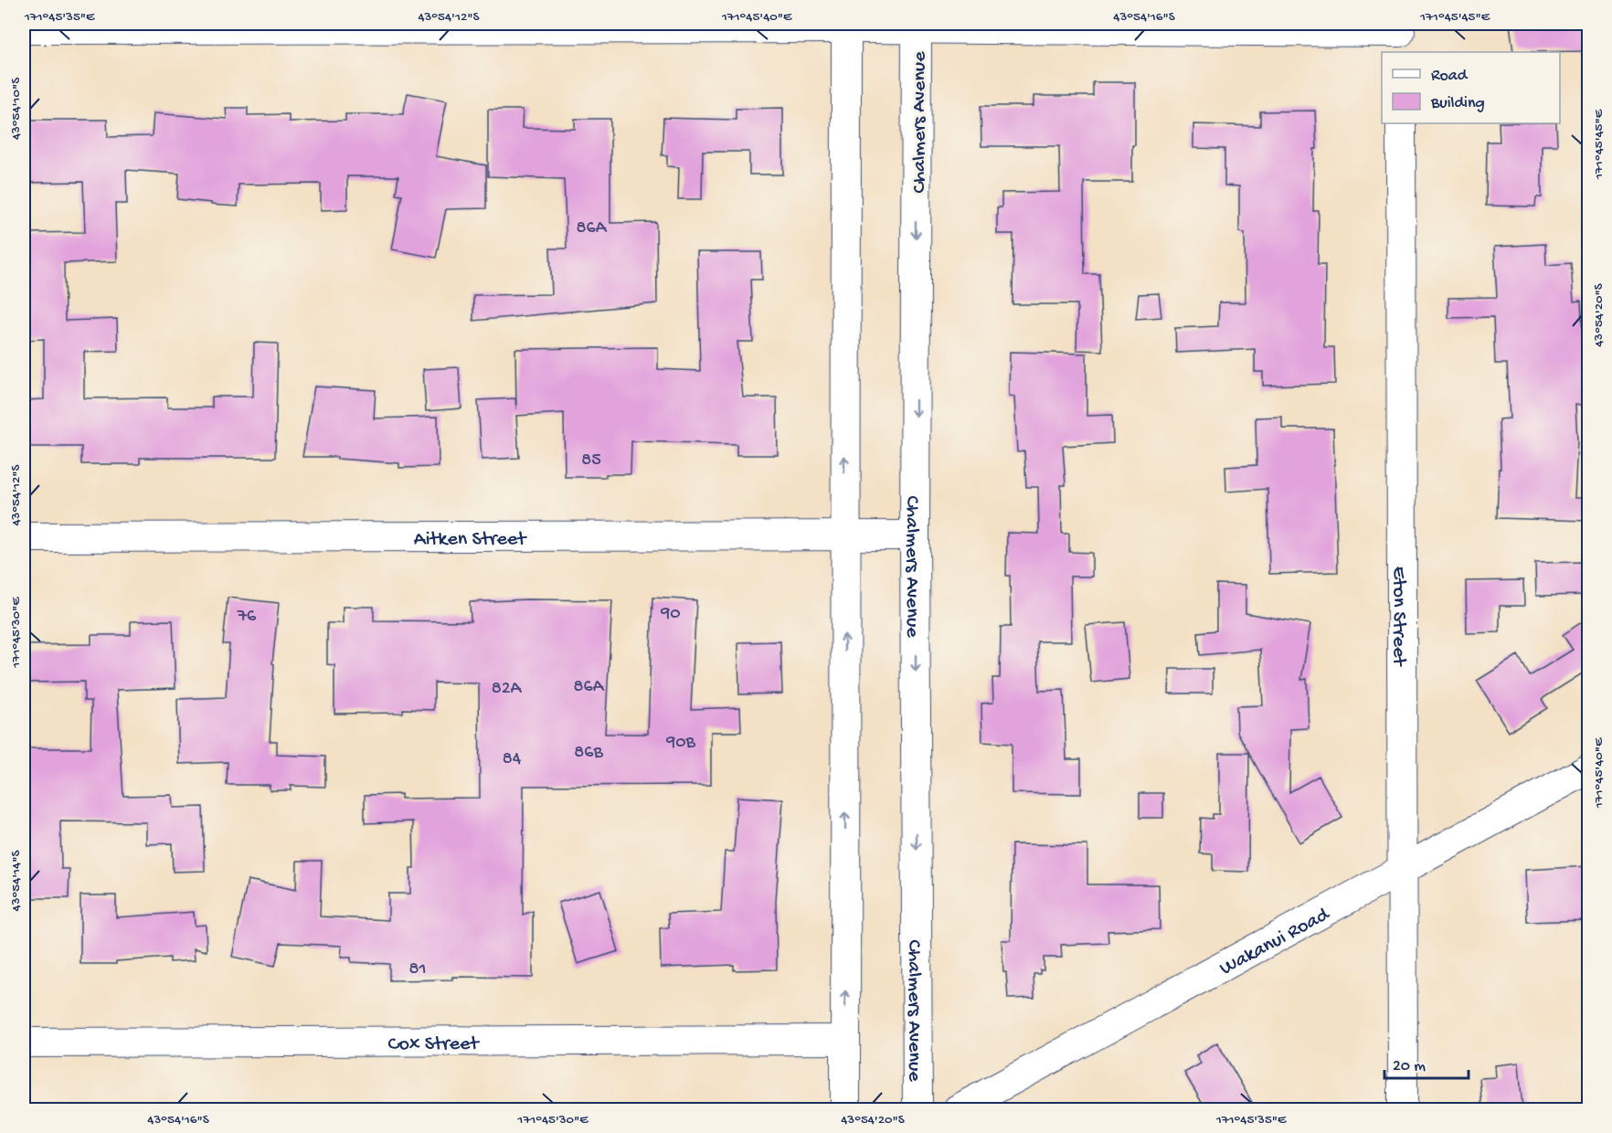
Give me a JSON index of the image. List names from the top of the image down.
{
  "streets": {
    "street": [
      "Chalmers Avenue",
      "Aitken Street",
      "Eton Street",
      "Wakanui Road",
      "Cox Street"
    ]
  },
  "crossings": [
    ["Chalmers Avenue", "Aitken Street"],
    ["Eton Street", "Wakanui Road"]
  ],
  "house_numbers": [
    "86A",
    "85",
    "90",
    "76",
    "86A",
    "82A",
    "90B",
    "86B",
    "84",
    "81"
  ],
  "legend": ["Road", "Building"],
  "scale_bar": "20 m",
  "coordinates": [
    "171°45'35\"E",
    "43°54'12\"S",
    "171°45'40\"E",
    "43°54'16\"S",
    "171°45'45\"E",
    "43°54'10\"S",
    "43°54'20\"S",
    "171°45'30\"E",
    "43°54'14\"S"
  ]
}
